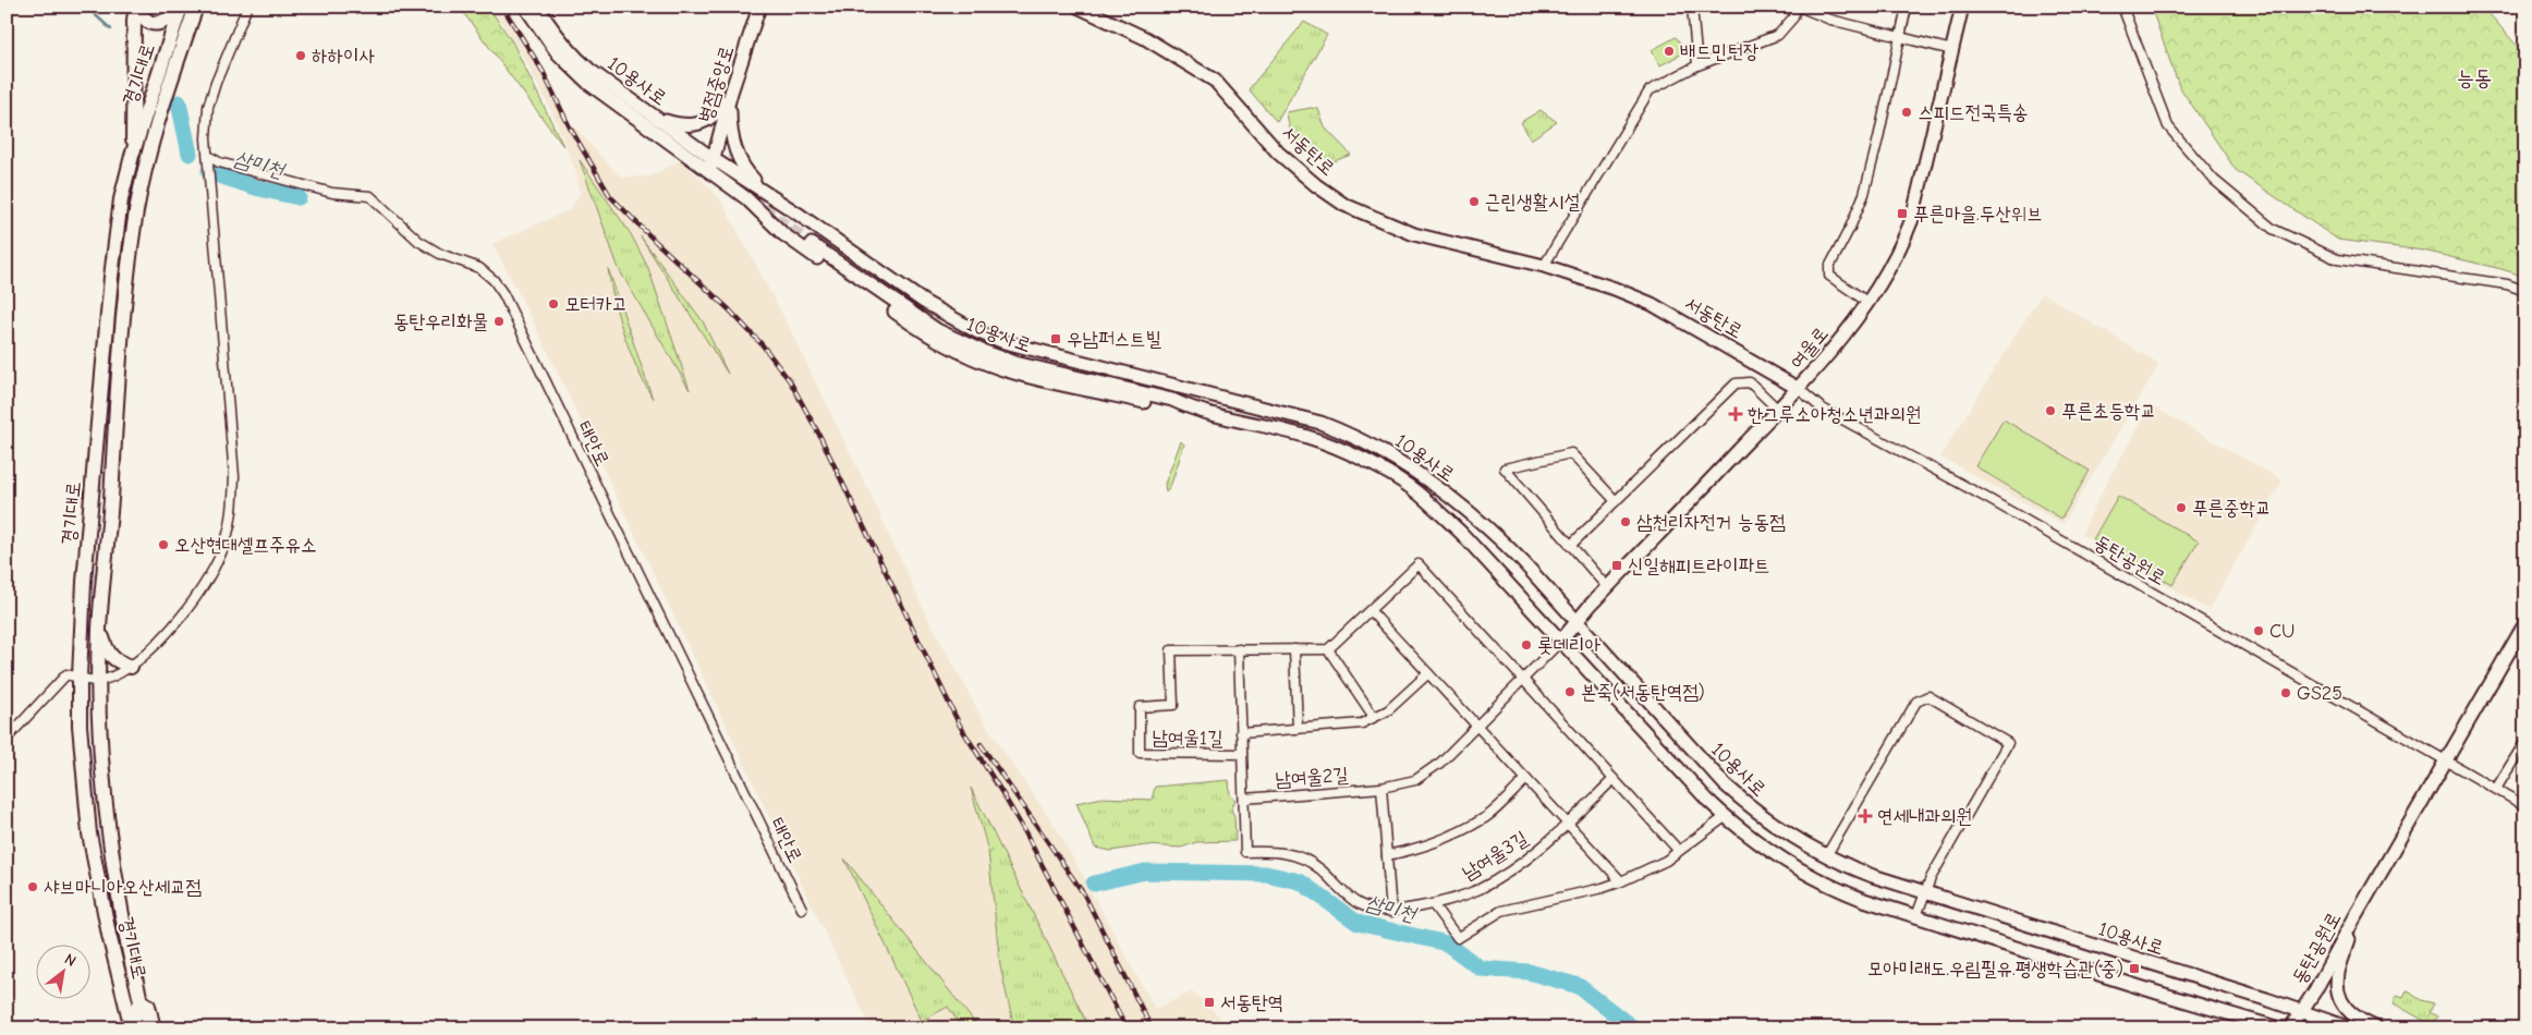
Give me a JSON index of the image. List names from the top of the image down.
{
  "streets": {
    "main road": ["경기대로"],
    "street": [
      "10용사로",
      "병점중앙로",
      "서동탄로",
      "여울로",
      "태안로",
      "동탄공원로",
      "남여울1길",
      "남여울2길",
      "남여울3길"
    ]
  },
  "crossings": [
    ["10용사로", "병점중앙로"],
    ["10용사로", "여울로"],
    ["10용사로", "동탄공원로"],
    ["10용사로", "남여울2길"],
    ["서동탄로", "여울로"],
    ["서동탄로", "동탄공원로"],
    ["여울로", "동탄공원로"],
    ["여울로", "남여울2길"],
    ["남여울1길", "남여울2길"],
    ["남여울1길", "남여울3길"],
    ["남여울2길", "남여울3길"]
  ],
  "districts": ["능동"],
  "water": ["삼미천"],
  "places": {
    "other": [
      "배드민턴장",
      "하하이사",
      "스피드전국특송",
      "근린생활시설",
      "모터카고",
      "동탄우리화물",
      "푸른초등학교",
      "푸른중학교",
      "삼천리자전거 능동점",
      "오산현대셀프주유소",
      "CU",
      "롯데리아",
      "본죽(서동탄역점)",
      "GS25",
      "샤브마니아오산세교점"
    ],
    "transit": [
      "푸른마을.두산위브",
      "우남퍼스트빌",
      "신일해피트라이파트",
      "모아미래도.우림필유.평생학습관(중)",
      "서동탄역"
    ],
    "health": ["한그루소아청소년과의원", "연세내과의원"]
  },
  "north": "top right"
}
